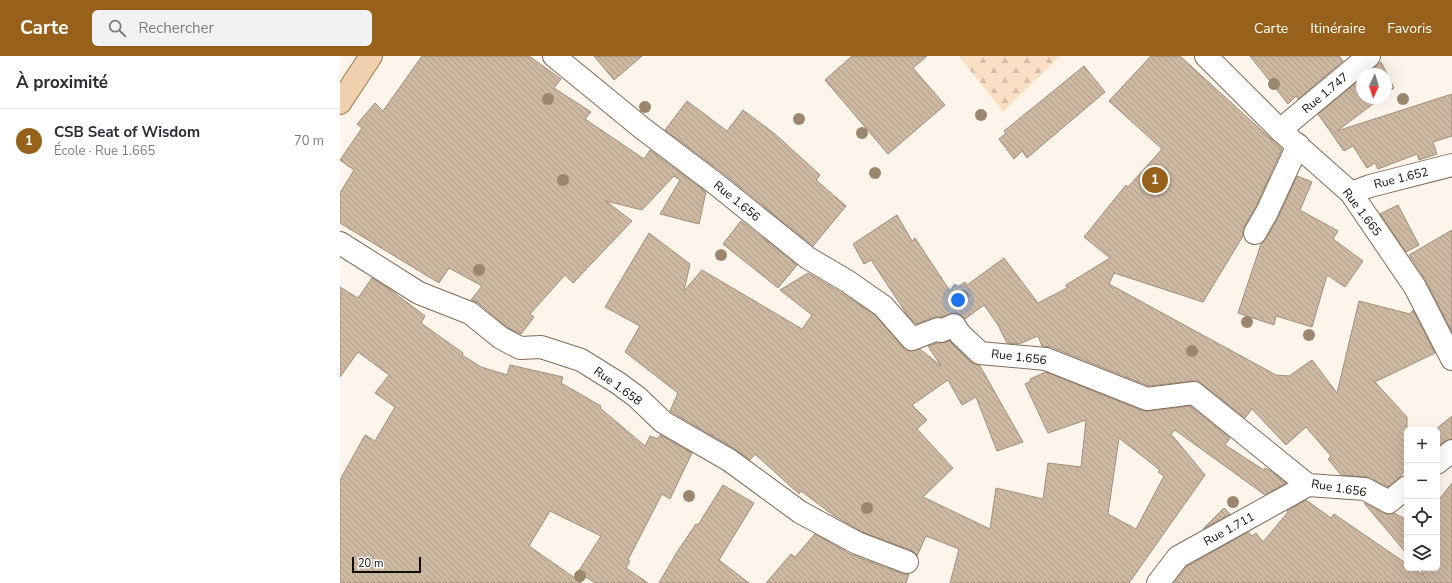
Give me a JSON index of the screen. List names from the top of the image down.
{
  "streets": {
    "street": [
      "Rue 1.747",
      "Rue 1.652",
      "Rue 1.656",
      "Rue 1.665",
      "Rue 1.658",
      "Rue 1.711"
    ]
  },
  "crossings": [
    ["Rue 1.747", "Rue 1.665"],
    ["Rue 1.652", "Rue 1.665"],
    ["Rue 1.656", "Rue 1.711"]
  ],
  "scale_bar": "20 m",
  "north": "bottom",
  "page": {
    "header": "Carte",
    "search": "Rechercher",
    "nav": ["Carte", "Itinéraire", "Favoris"],
    "heading": "À proximité",
    "list": [
      {
        "mark": "1",
        "name": "CSB Seat of Wisdom",
        "note": "École · Rue 1.665",
        "value": "70 m"
      }
    ],
    "pins": "1",
    "map_buttons": ["+", "−"],
    "scale": "20 m"
  }
}
